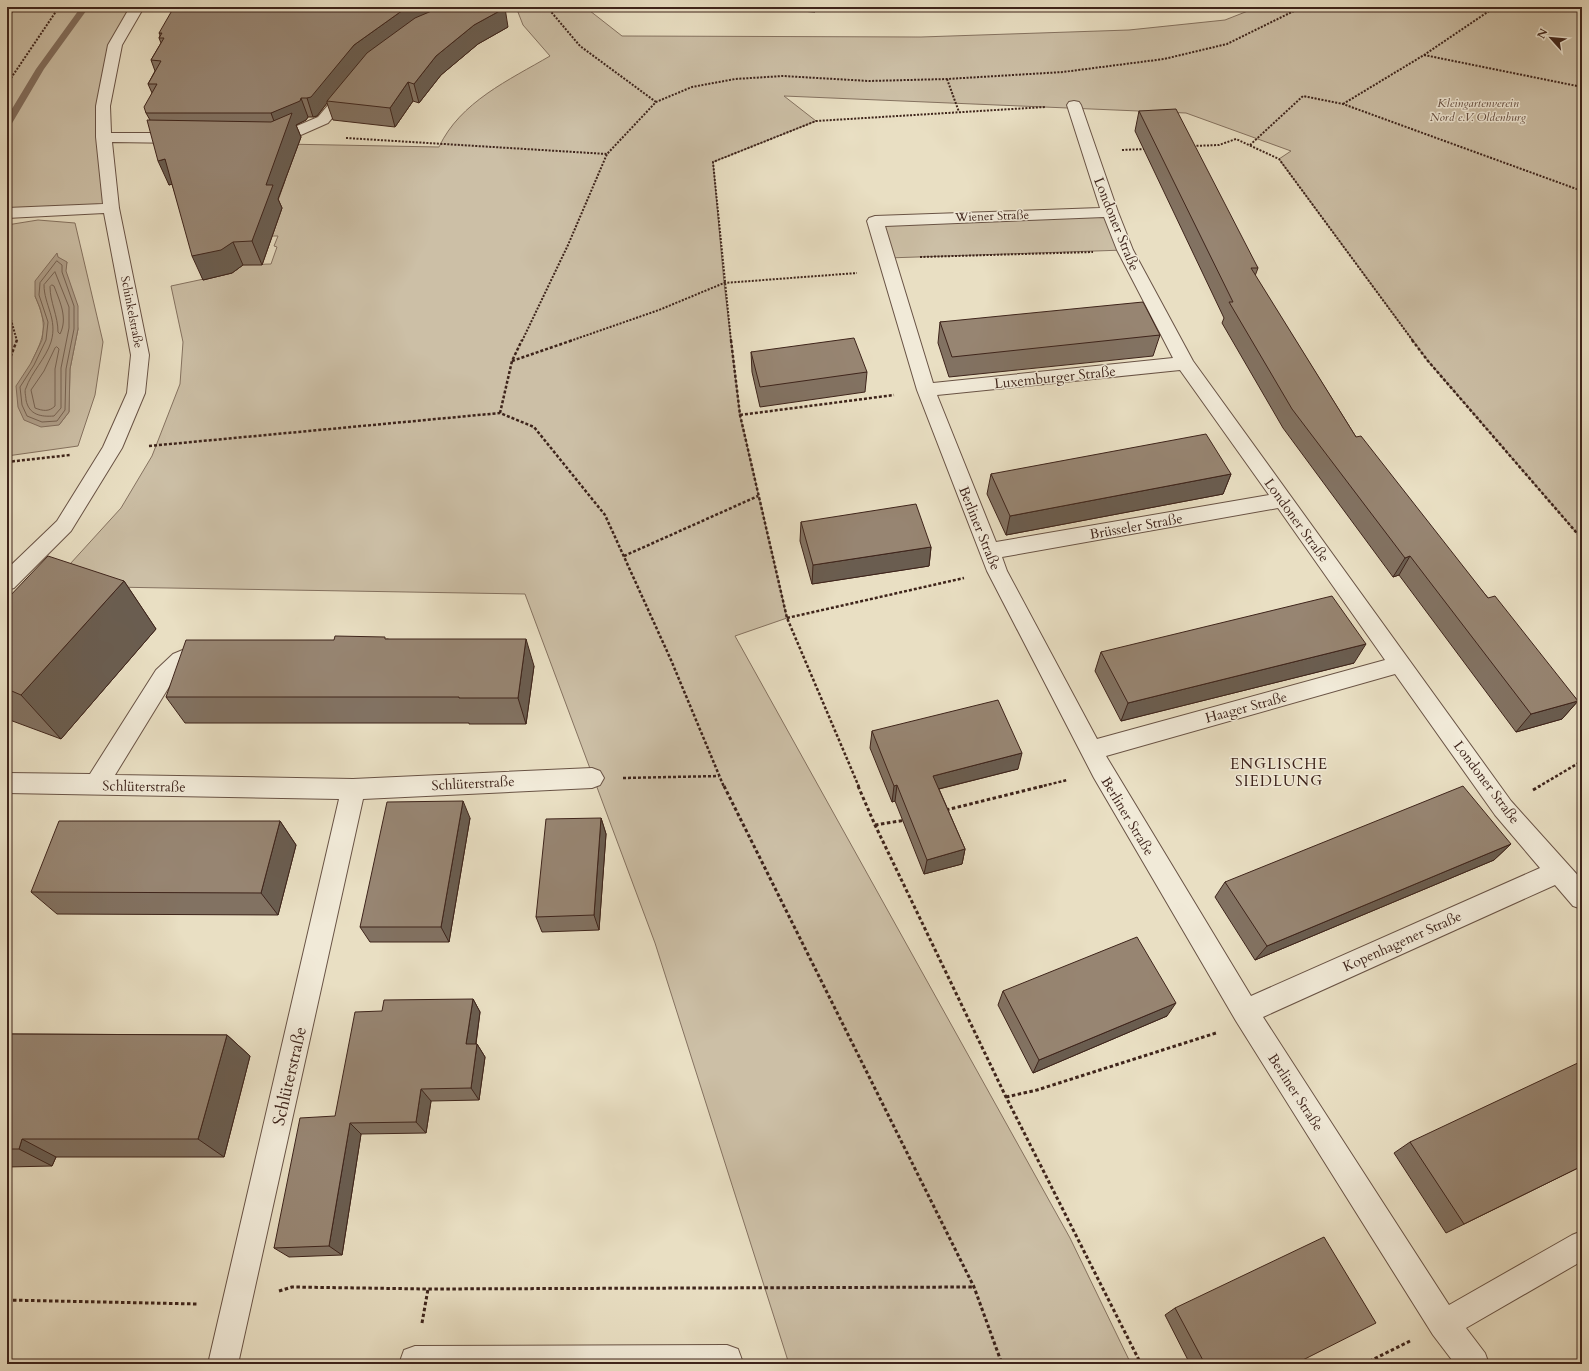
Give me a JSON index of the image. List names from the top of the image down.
{
  "streets": {
    "street": [
      "Wiener Straße",
      "Londoner Straße",
      "Schinkelstraße",
      "Luxemburger Straße",
      "Brüsseler Straße",
      "Berliner Straße",
      "Haager Straße",
      "Schlüterstraße",
      "Kopenhagener Straße"
    ]
  },
  "crossings": [
    ["Wiener Straße", "Londoner Straße"],
    ["Wiener Straße", "Berliner Straße"],
    ["Londoner Straße", "Luxemburger Straße"],
    ["Londoner Straße", "Brüsseler Straße"],
    ["Londoner Straße", "Haager Straße"],
    ["Londoner Straße", "Kopenhagener Straße"],
    ["Luxemburger Straße", "Berliner Straße"],
    ["Brüsseler Straße", "Berliner Straße"],
    ["Berliner Straße", "Haager Straße"],
    ["Berliner Straße", "Kopenhagener Straße"]
  ],
  "districts": ["ENGLISCHE SIEDLUNG"],
  "parks": ["Kleingartenverein Nord e.V. Oldenburg"],
  "north": "top left"
}
